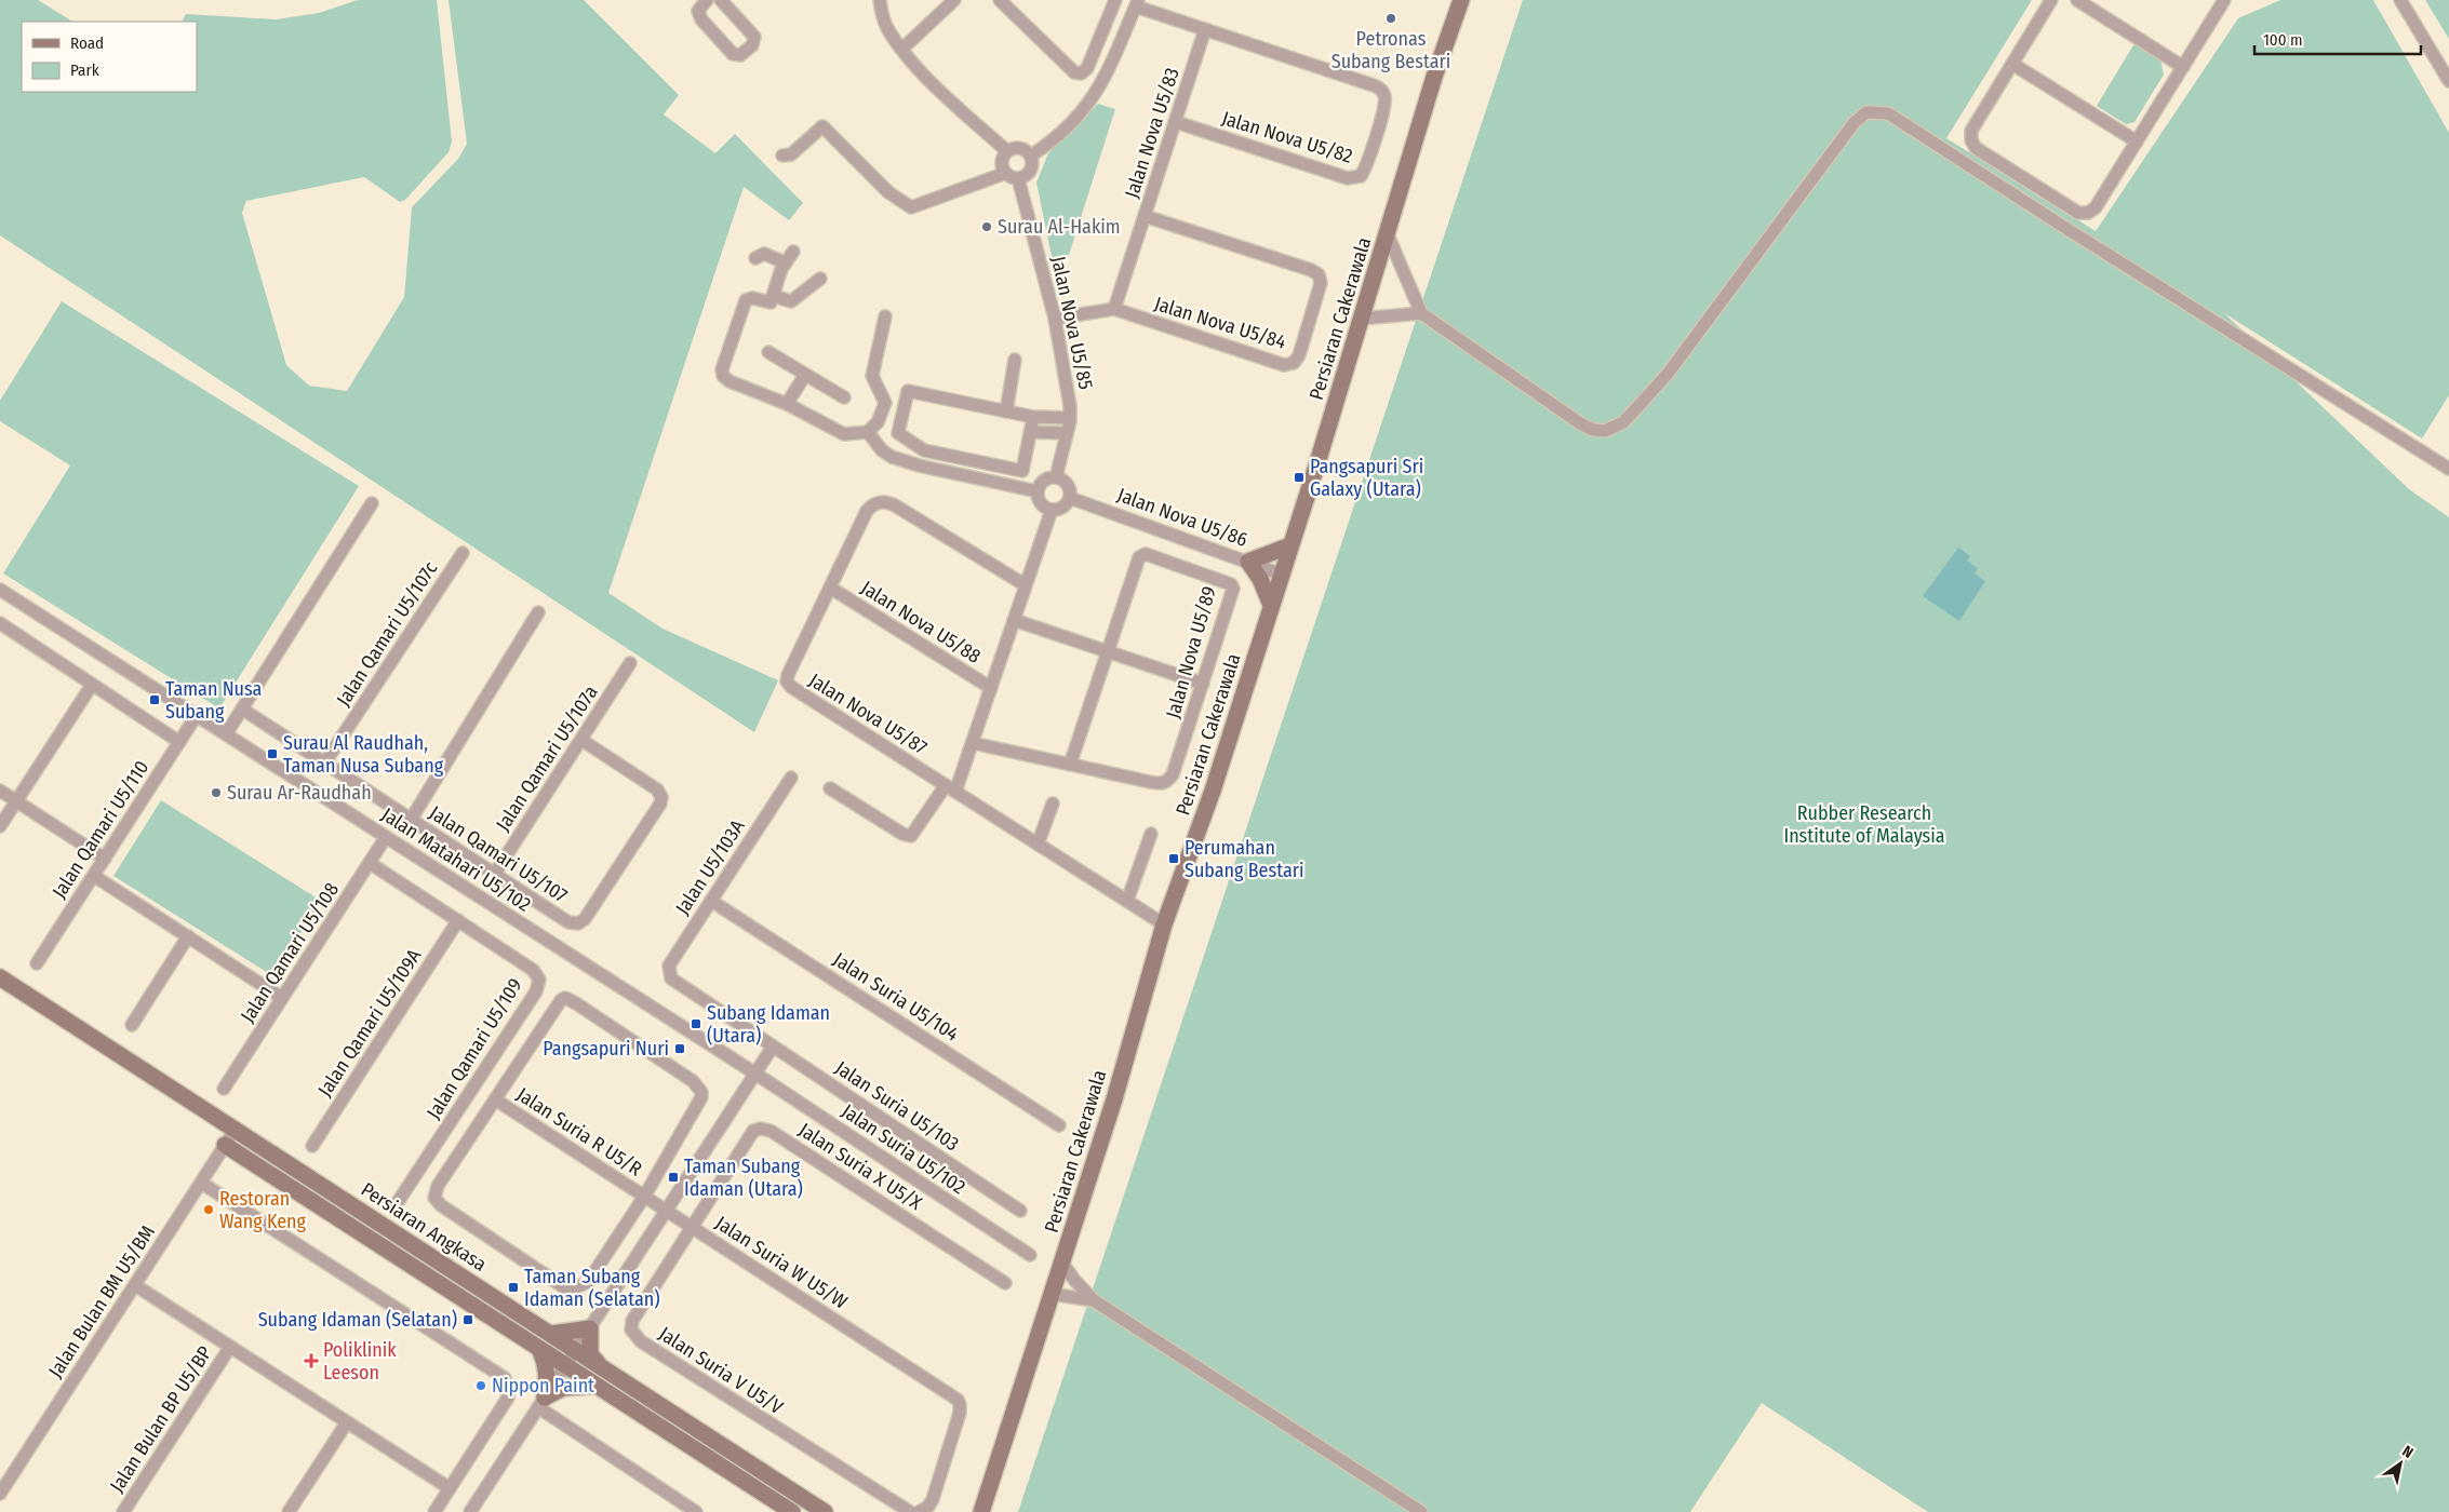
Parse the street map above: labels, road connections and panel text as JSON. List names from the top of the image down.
{
  "streets": {
    "street": [
      "Jalan Nova U5/83",
      "Jalan Nova U5/82",
      "Persiaran Cakerawala",
      "Jalan Nova U5/85",
      "Jalan Nova U5/84",
      "Jalan Nova U5/86",
      "Jalan Nova U5/88",
      "Jalan Qamari U5/107c",
      "Jalan Nova U5/89",
      "Jalan Nova U5/87",
      "Jalan Qamari U5/107a",
      "Jalan Qamari U5/110",
      "Jalan Qamari U5/107",
      "Jalan Matahari U5/102",
      "Jalan U5/103A",
      "Jalan Qamari U5/108",
      "Jalan Suria U5/104",
      "Jalan Qamari U5/109A",
      "Jalan Qamari U5/109",
      "Jalan Suria U5/103",
      "Jalan Suria R U5/R",
      "Jalan Suria U5/102",
      "Jalan Suria X U5/X",
      "Persiaran Angkasa",
      "Jalan Suria W U5/W",
      "Jalan Bulan BM U5/BM",
      "Jalan Suria V U5/V",
      "Jalan Bulan BP U5/BP"
    ]
  },
  "crossings": [
    ["Jalan Nova U5/83", "Jalan Nova U5/82"],
    ["Jalan Nova U5/83", "Jalan Nova U5/84"],
    ["Persiaran Cakerawala", "Jalan Nova U5/86"],
    ["Persiaran Cakerawala", "Jalan Nova U5/87"],
    ["Jalan Nova U5/85", "Jalan Nova U5/84"],
    ["Jalan Nova U5/85", "Jalan Nova U5/86"],
    ["Jalan Nova U5/88", "Jalan Nova U5/87"],
    ["Jalan Qamari U5/107c", "Jalan Qamari U5/107"],
    ["Jalan Qamari U5/107a", "Jalan Qamari U5/107"],
    ["Jalan Qamari U5/110", "Jalan Matahari U5/102"],
    ["Jalan Matahari U5/102", "Jalan Qamari U5/108"],
    ["Jalan Matahari U5/102", "Jalan Suria U5/102"],
    ["Jalan U5/103A", "Jalan Suria U5/104"],
    ["Jalan U5/103A", "Jalan Suria U5/103"],
    ["Jalan Qamari U5/108", "Jalan Qamari U5/109"],
    ["Jalan Qamari U5/109A", "Jalan Qamari U5/109"],
    ["Jalan Suria R U5/R", "Jalan Suria W U5/W"],
    ["Jalan Suria X U5/X", "Jalan Suria V U5/V"],
    ["Persiaran Angkasa", "Jalan Bulan BM U5/BM"],
    ["Jalan Suria W U5/W", "Jalan Suria V U5/V"]
  ],
  "parks": ["Rubber Research Institute of Malaysia"],
  "places": {
    "other": [
      "Petronas Subang Bestari",
      "Surau Al-Hakim",
      "Surau Ar-Raudhah",
      "Restoran Wang Keng",
      "Nippon Paint"
    ],
    "transit": [
      "Pangsapuri Sri Galaxy (Utara)",
      "Taman Nusa Subang",
      "Surau Al Raudhah, Taman Nusa Subang",
      "Perumahan Subang Bestari",
      "Subang Idaman (Utara)",
      "Pangsapuri Nuri",
      "Taman Subang Idaman (Utara)",
      "Taman Subang Idaman (Selatan)",
      "Subang Idaman (Selatan)"
    ],
    "health": ["Poliklinik Leeson"]
  },
  "legend": ["Road", "Park"],
  "scale_bar": "100 m",
  "north": "top right"
}
